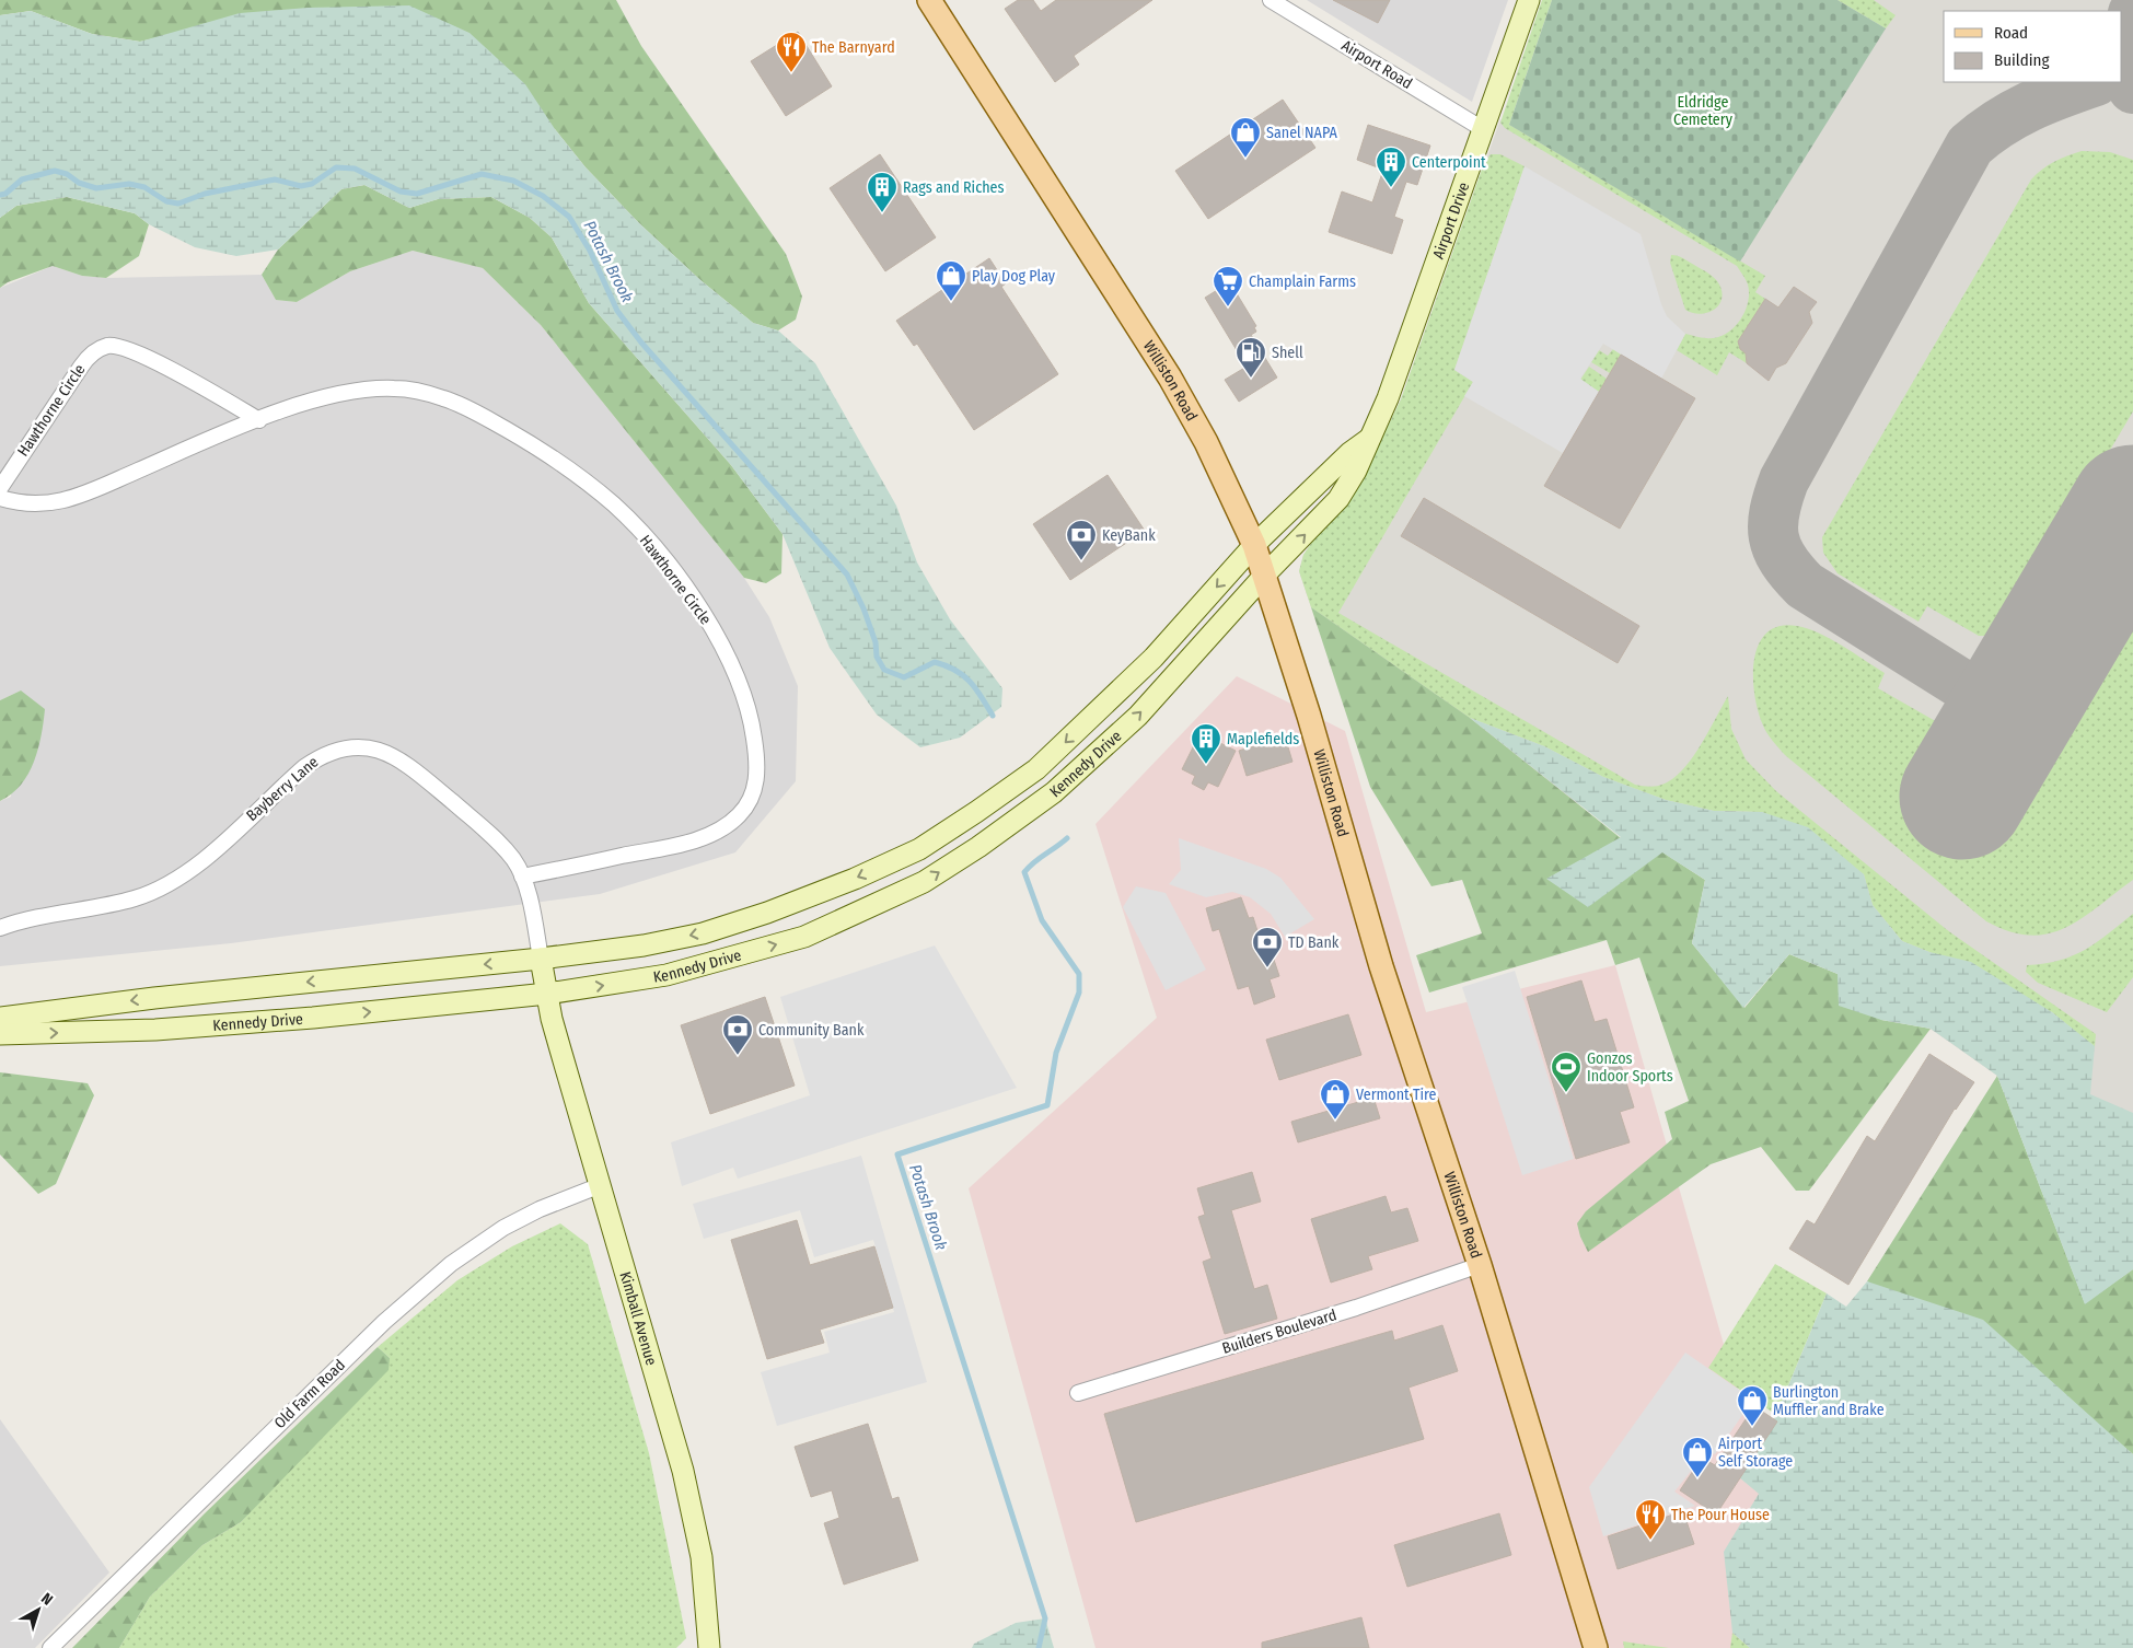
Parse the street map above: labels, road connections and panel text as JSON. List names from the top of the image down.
{
  "streets": {
    "main road": [
      "Airport Drive",
      "Williston Road",
      "Kennedy Drive",
      "Kimball Avenue"
    ],
    "street": [
      "Airport Road",
      "Hawthorne Circle",
      "Bayberry Lane",
      "Builders Boulevard",
      "Old Farm Road"
    ]
  },
  "crossings": [
    ["Airport Road", "Airport Drive"],
    ["Airport Drive", "Williston Road"],
    ["Airport Drive", "Kennedy Drive"],
    ["Williston Road", "Kennedy Drive"],
    ["Williston Road", "Builders Boulevard"],
    ["Hawthorne Circle", "Bayberry Lane"],
    ["Kennedy Drive", "Bayberry Lane"],
    ["Kennedy Drive", "Kimball Avenue"],
    ["Bayberry Lane", "Kimball Avenue"],
    ["Kimball Avenue", "Old Farm Road"]
  ],
  "water": ["Potash Brook"],
  "parks": ["Eldridge Cemetery"],
  "places": {
    "restaurant": ["The Barnyard", "The Pour House"],
    "shop": [
      "Sanel NAPA",
      "Play Dog Play",
      "Vermont Tire",
      "Burlington Muffler and Brake",
      "Airport Self Storage"
    ],
    "building": ["Centerpoint", "Rags and Riches", "Maplefields"],
    "supermarket": ["Champlain Farms"],
    "fuel station": ["Shell"],
    "bank": ["KeyBank", "TD Bank", "Community Bank"],
    "sports": ["Gonzos Indoor Sports"]
  },
  "legend": ["Road", "Building"],
  "north": "top right"
}
